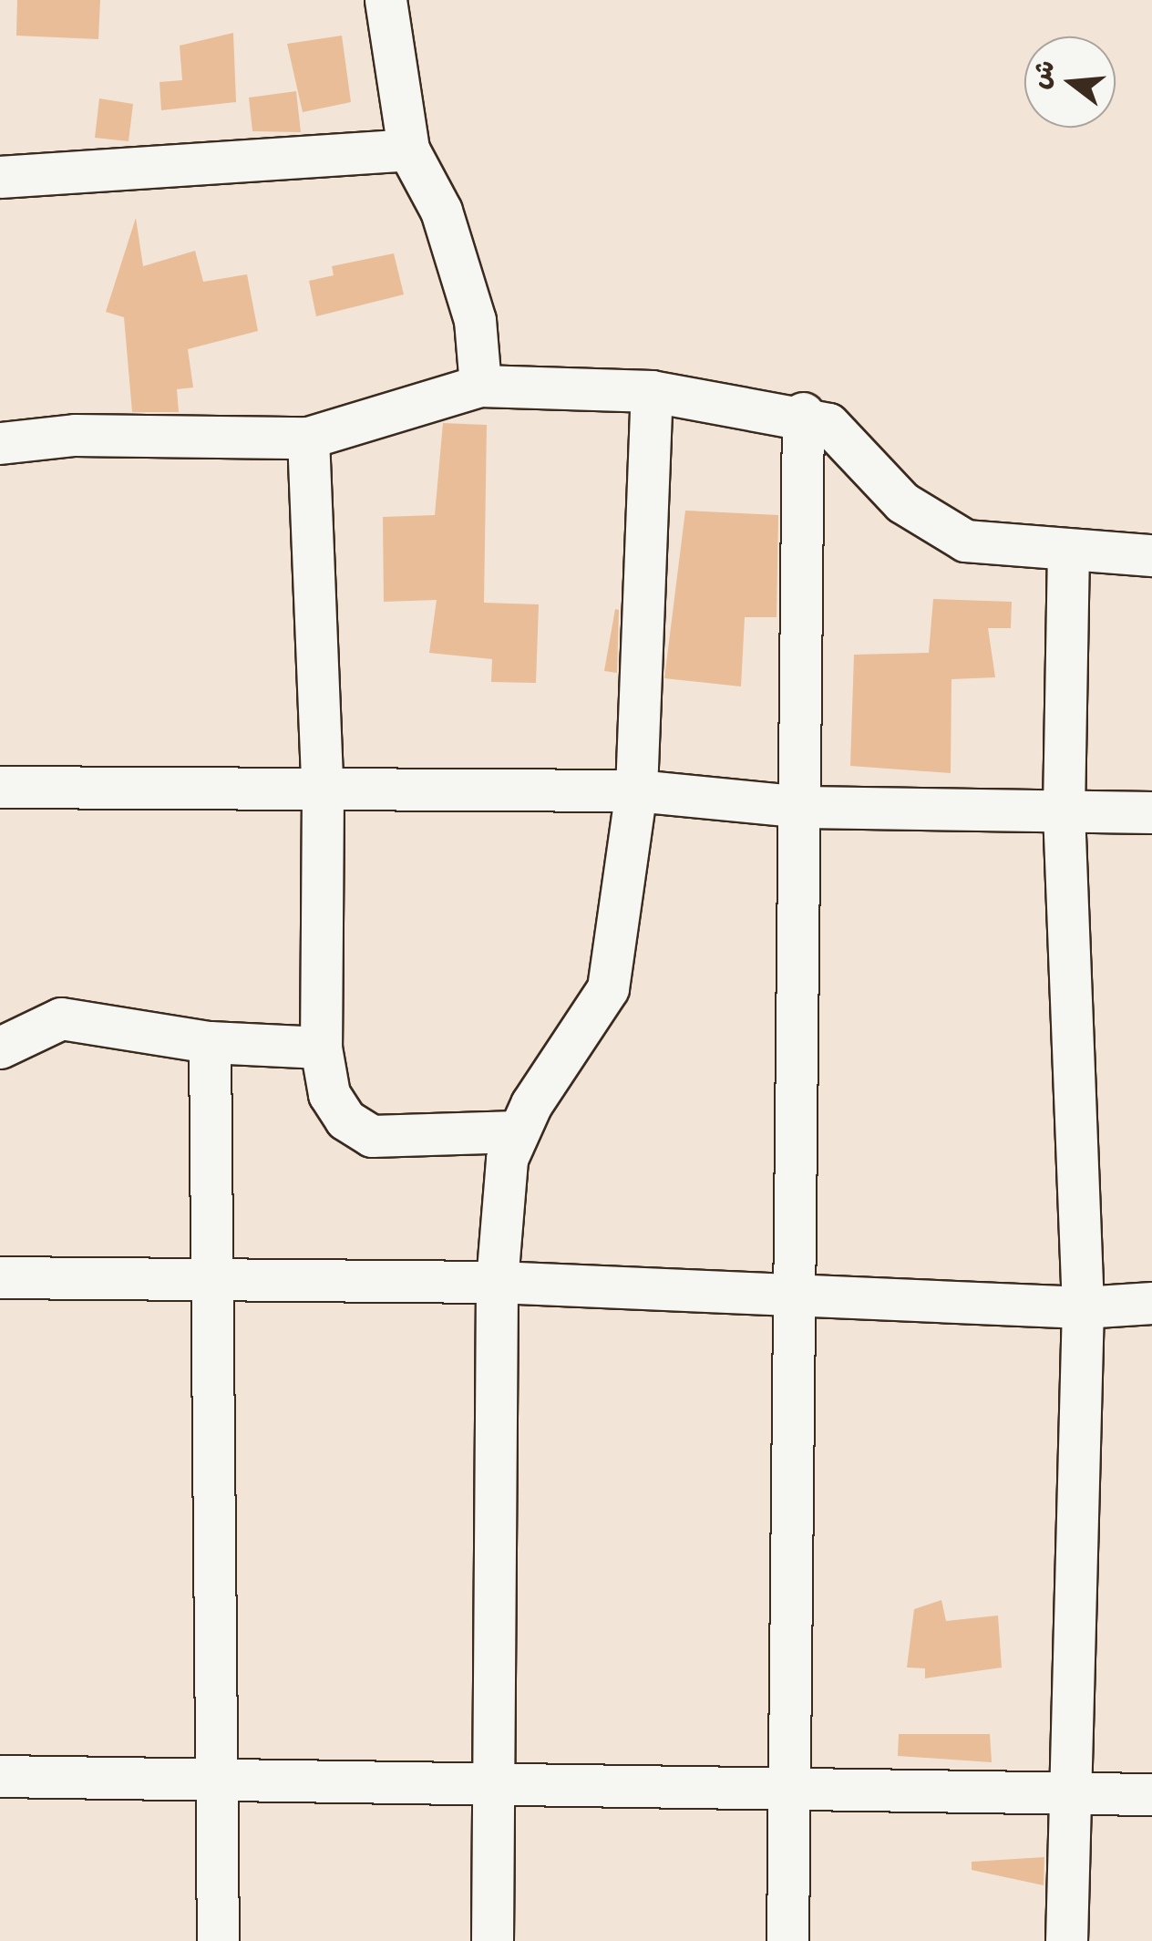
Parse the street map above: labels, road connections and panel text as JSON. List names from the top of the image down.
{
  "north": "left"
}
